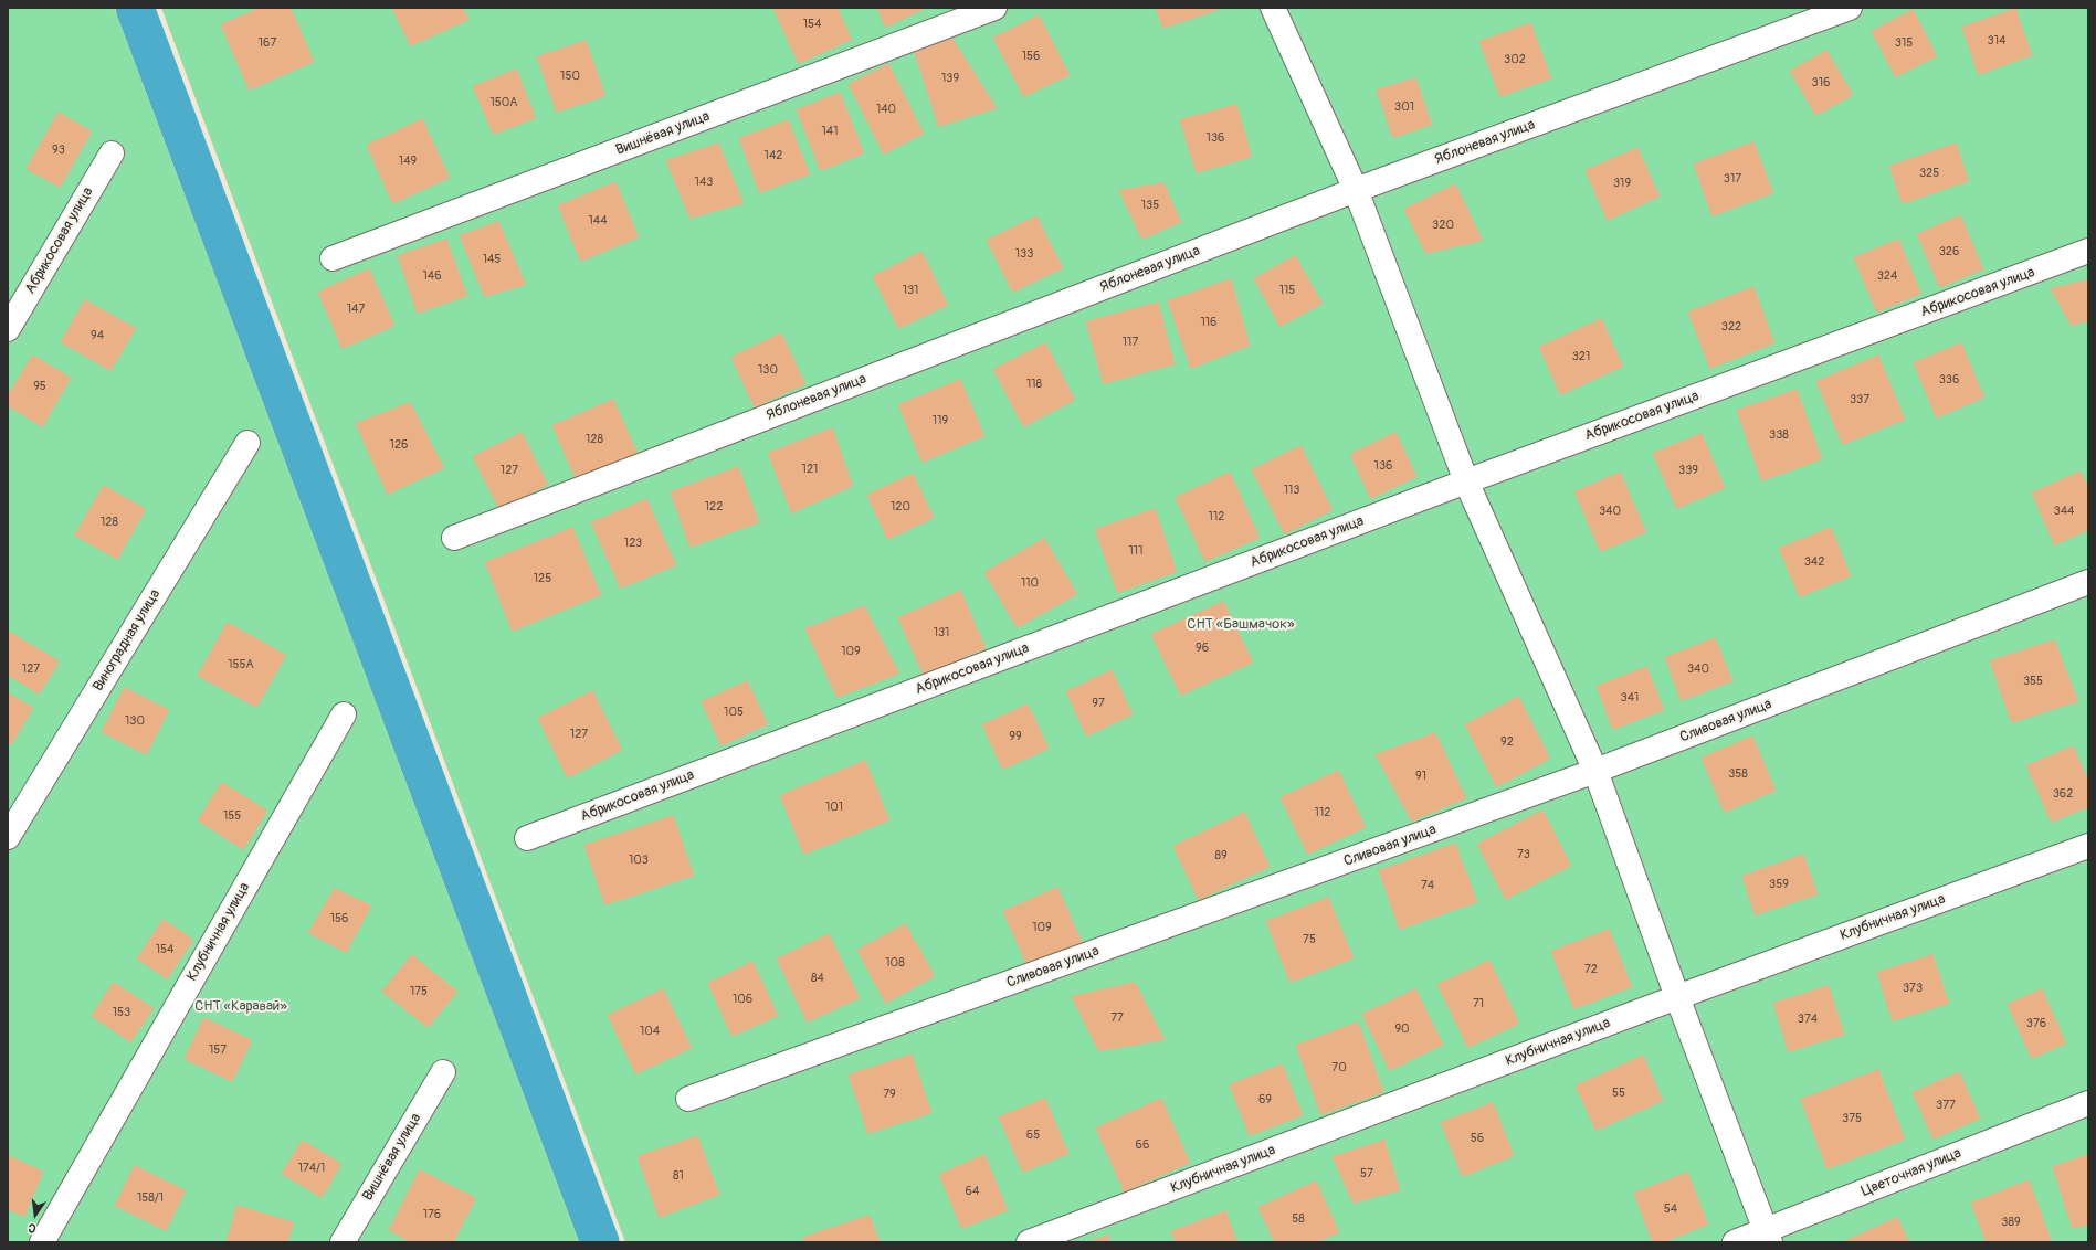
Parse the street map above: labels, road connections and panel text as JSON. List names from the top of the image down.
{
  "streets": {
    "street": [
      "Вишнёвая улица",
      "Яблоневая улица",
      "Абрикосовая улица",
      "Виноградная улица",
      "Сливовая улица",
      "Клубничная улица",
      "Цветочная улица"
    ]
  },
  "parks": ["СНТ «Башмачок»", "СНТ «Каравай»"],
  "house_numbers": [
    "154",
    "314",
    "167",
    "315",
    "156",
    "302",
    "150",
    "139",
    "316",
    "150А",
    "301",
    "140",
    "141",
    "136",
    "93",
    "142",
    "149",
    "325",
    "317",
    "143",
    "319",
    "135",
    "144",
    "320",
    "326",
    "133",
    "145",
    "146",
    "324",
    "131",
    "115",
    "147",
    "116",
    "322",
    "94",
    "117",
    "321",
    "130",
    "336",
    "118",
    "95",
    "337",
    "119",
    "338",
    "128",
    "126",
    "136",
    "121",
    "127",
    "339",
    "113",
    "122",
    "120",
    "340",
    "344",
    "112",
    "128",
    "123",
    "111",
    "342",
    "125",
    "110",
    "131",
    "96",
    "109",
    "155А",
    "127",
    "340",
    "355",
    "341",
    "97",
    "105",
    "130",
    "127",
    "99",
    "92",
    "358",
    "91",
    "362",
    "101",
    "112",
    "155",
    "73",
    "89",
    "103",
    "359",
    "74",
    "156",
    "109",
    "75",
    "154",
    "108",
    "72",
    "84",
    "373",
    "175",
    "106",
    "71",
    "153",
    "77",
    "374",
    "376",
    "90",
    "104",
    "157",
    "70",
    "55",
    "79",
    "69",
    "377",
    "375",
    "65",
    "56",
    "66",
    "174/1",
    "57",
    "81",
    "64",
    "158/1",
    "54",
    "176",
    "58",
    "389"
  ],
  "north": "bottom"
}
